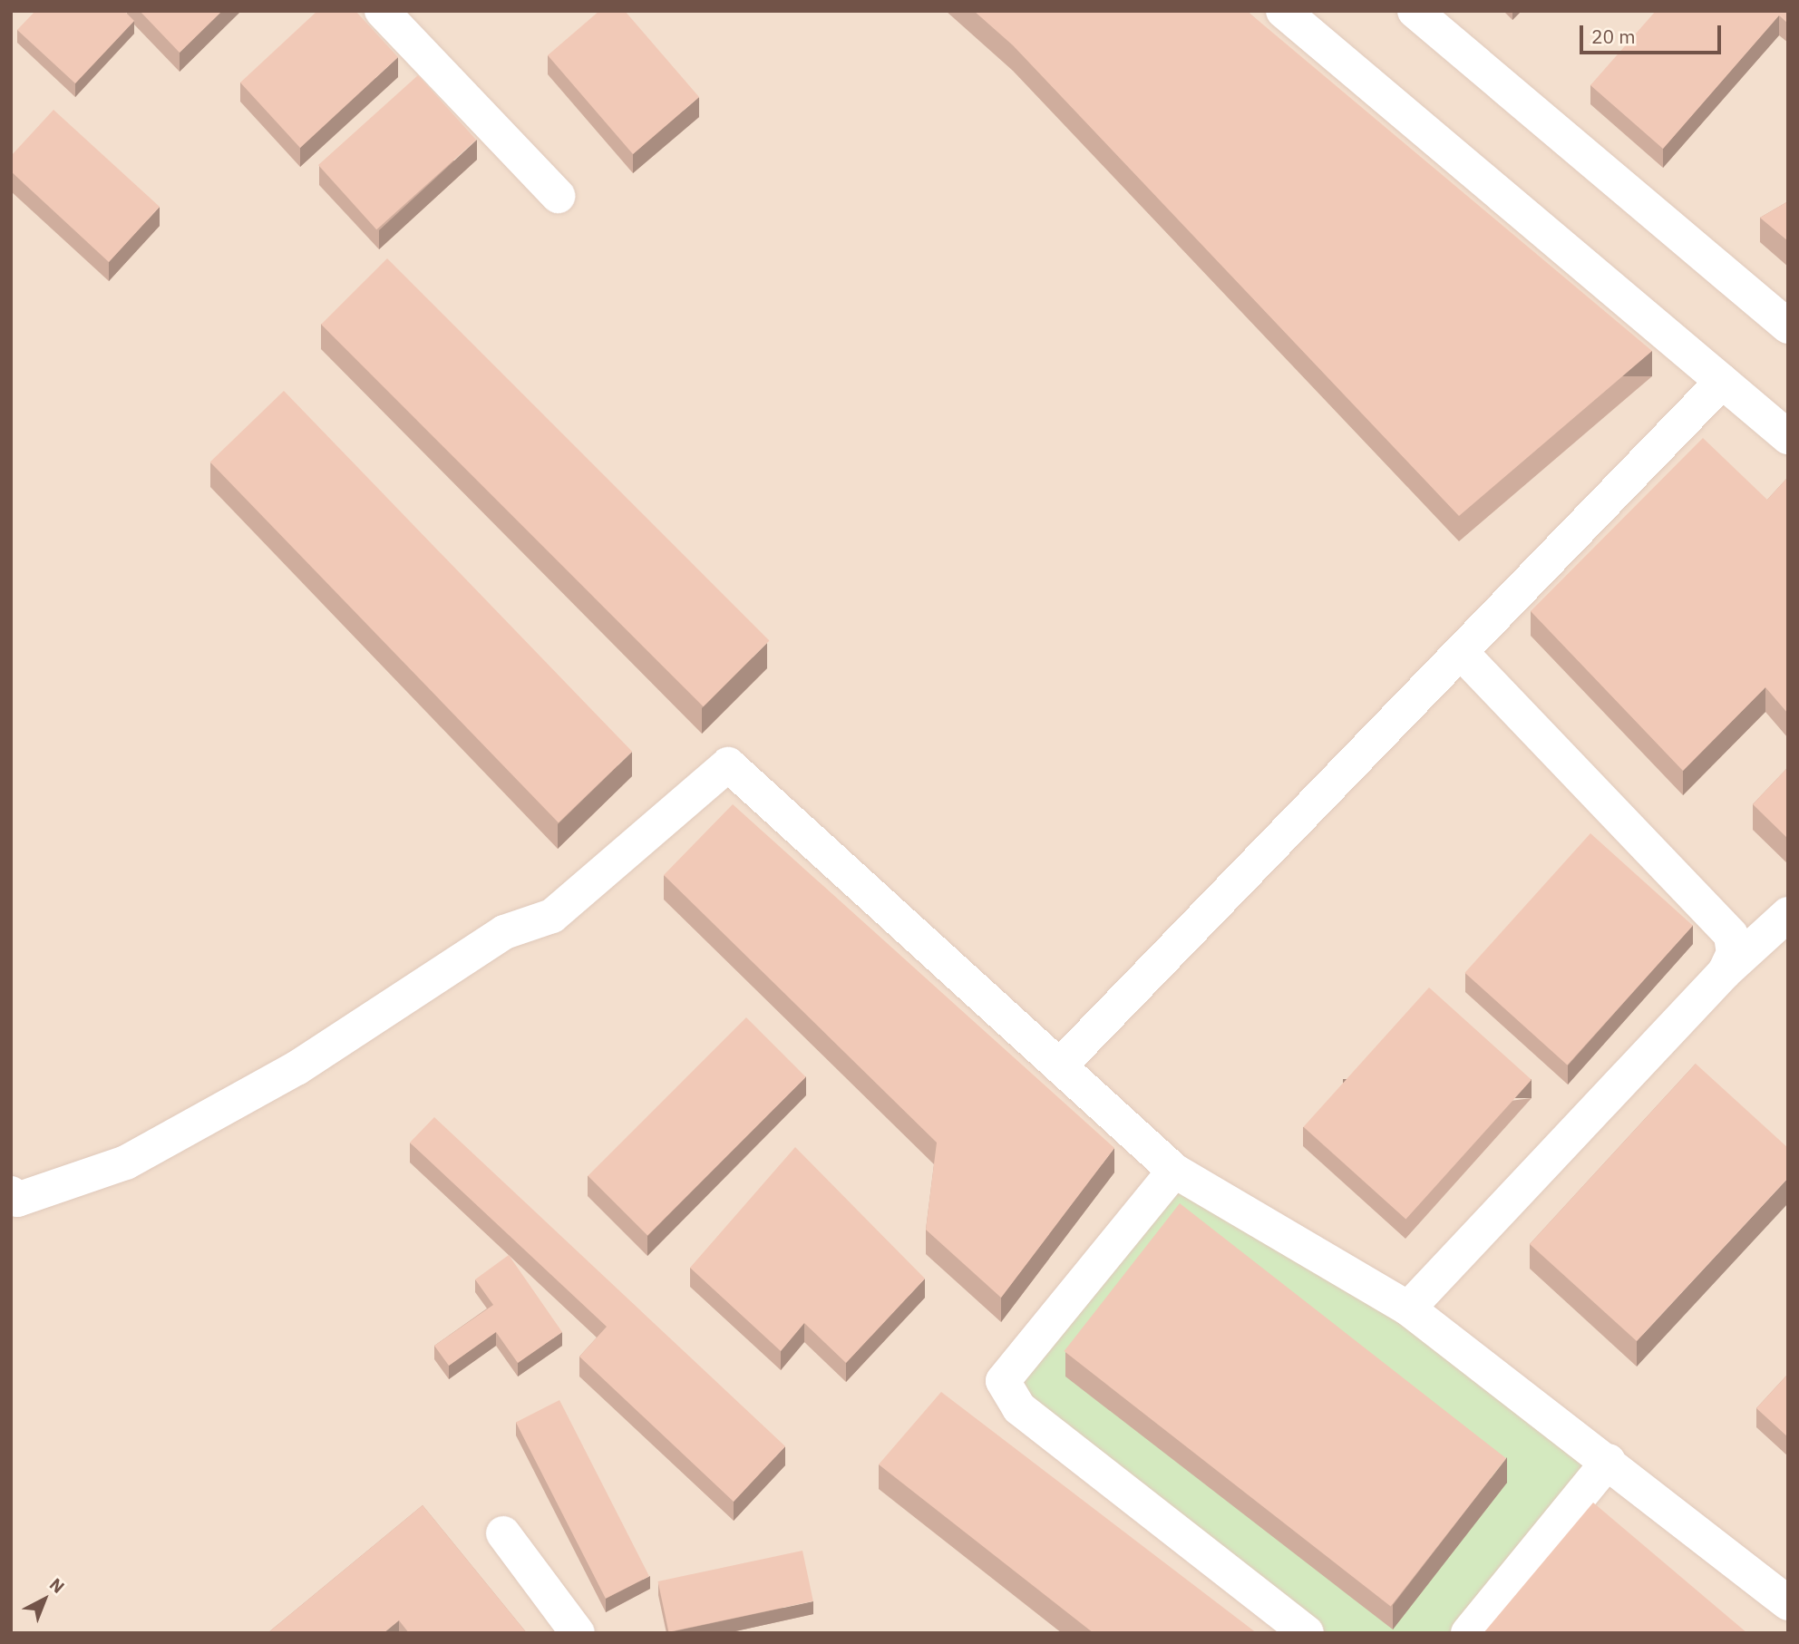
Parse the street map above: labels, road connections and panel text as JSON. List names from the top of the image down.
{
  "scale_bar": "20 m",
  "north": "top right"
}
